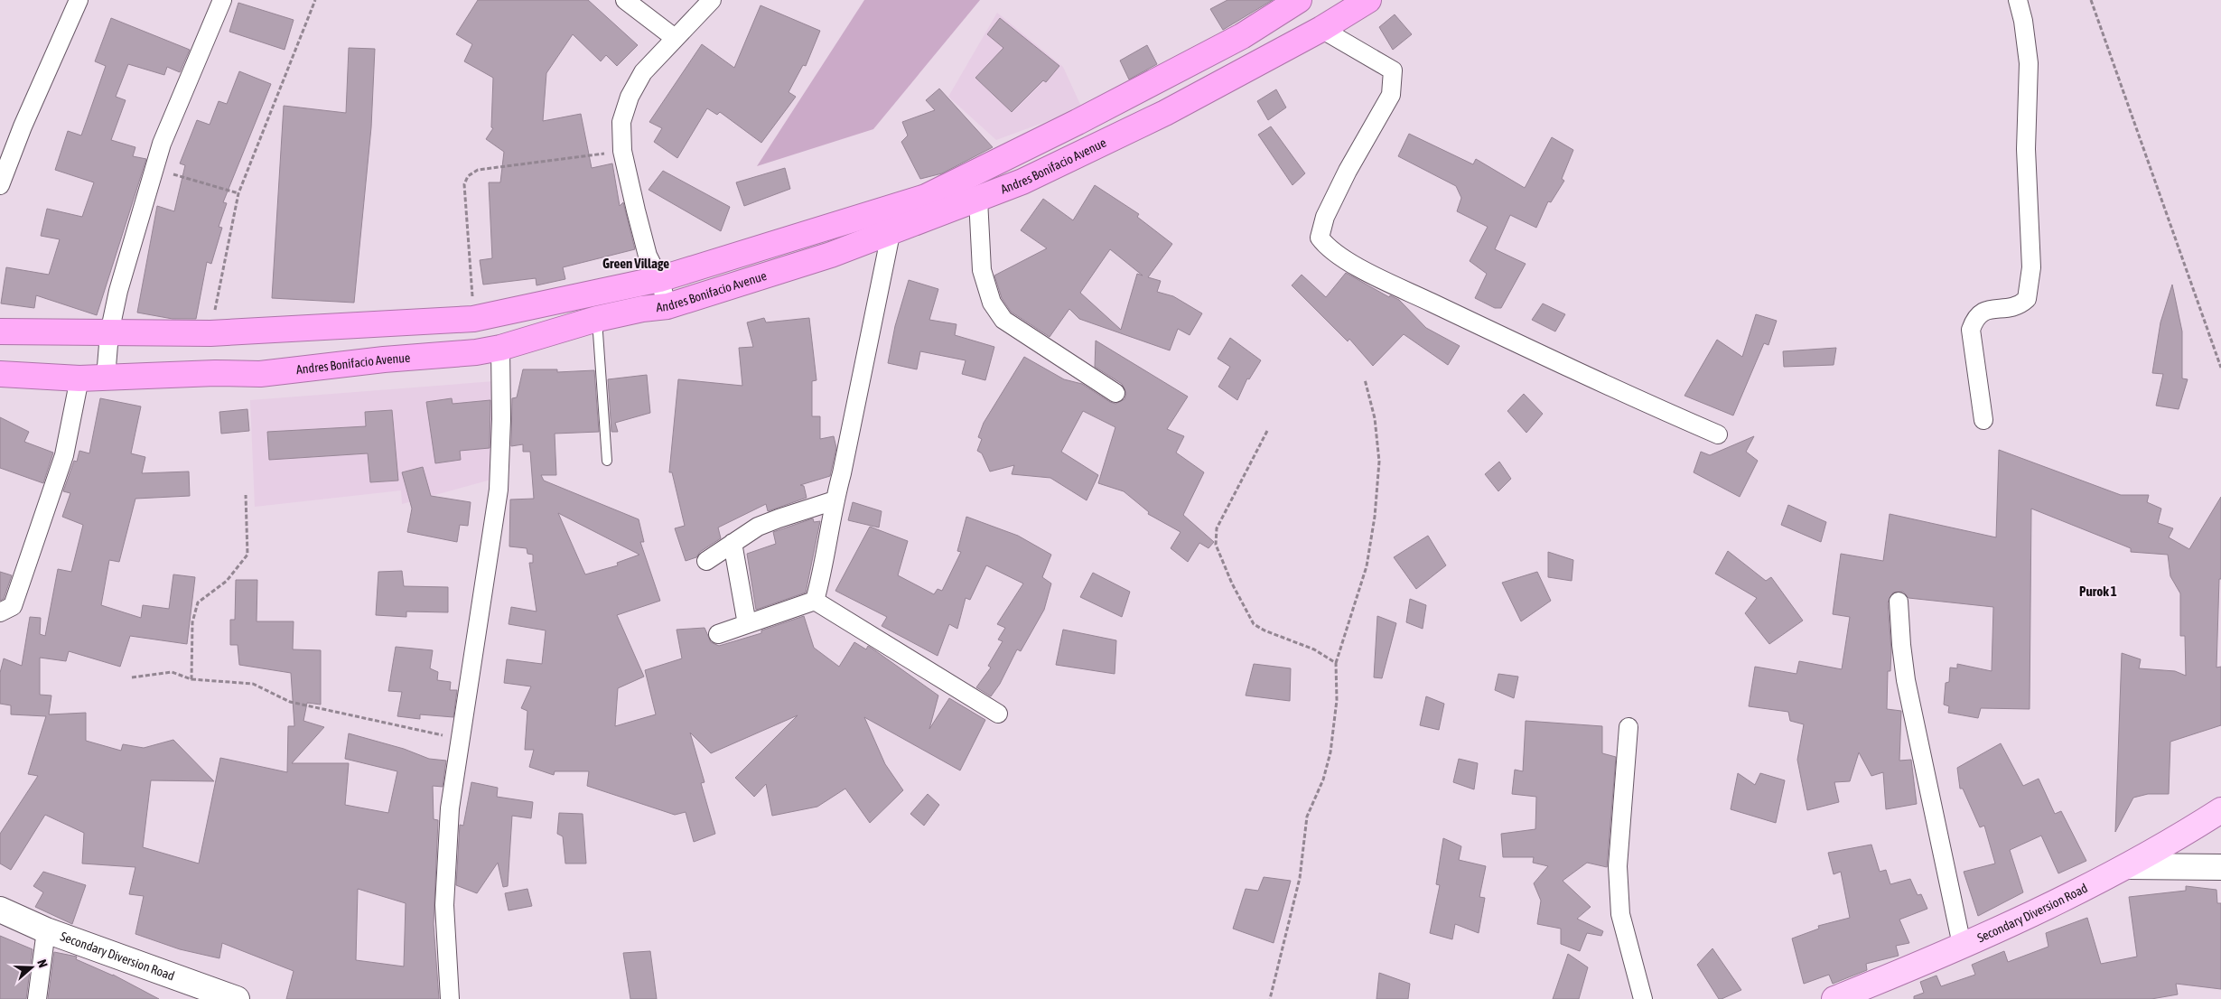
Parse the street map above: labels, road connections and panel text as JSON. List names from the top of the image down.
{
  "streets": {
    "highway": ["Andres Bonifacio Avenue"],
    "main road": ["Secondary Diversion Road"]
  },
  "districts": ["Green Village", "Purok 1"],
  "north": "right"
}
